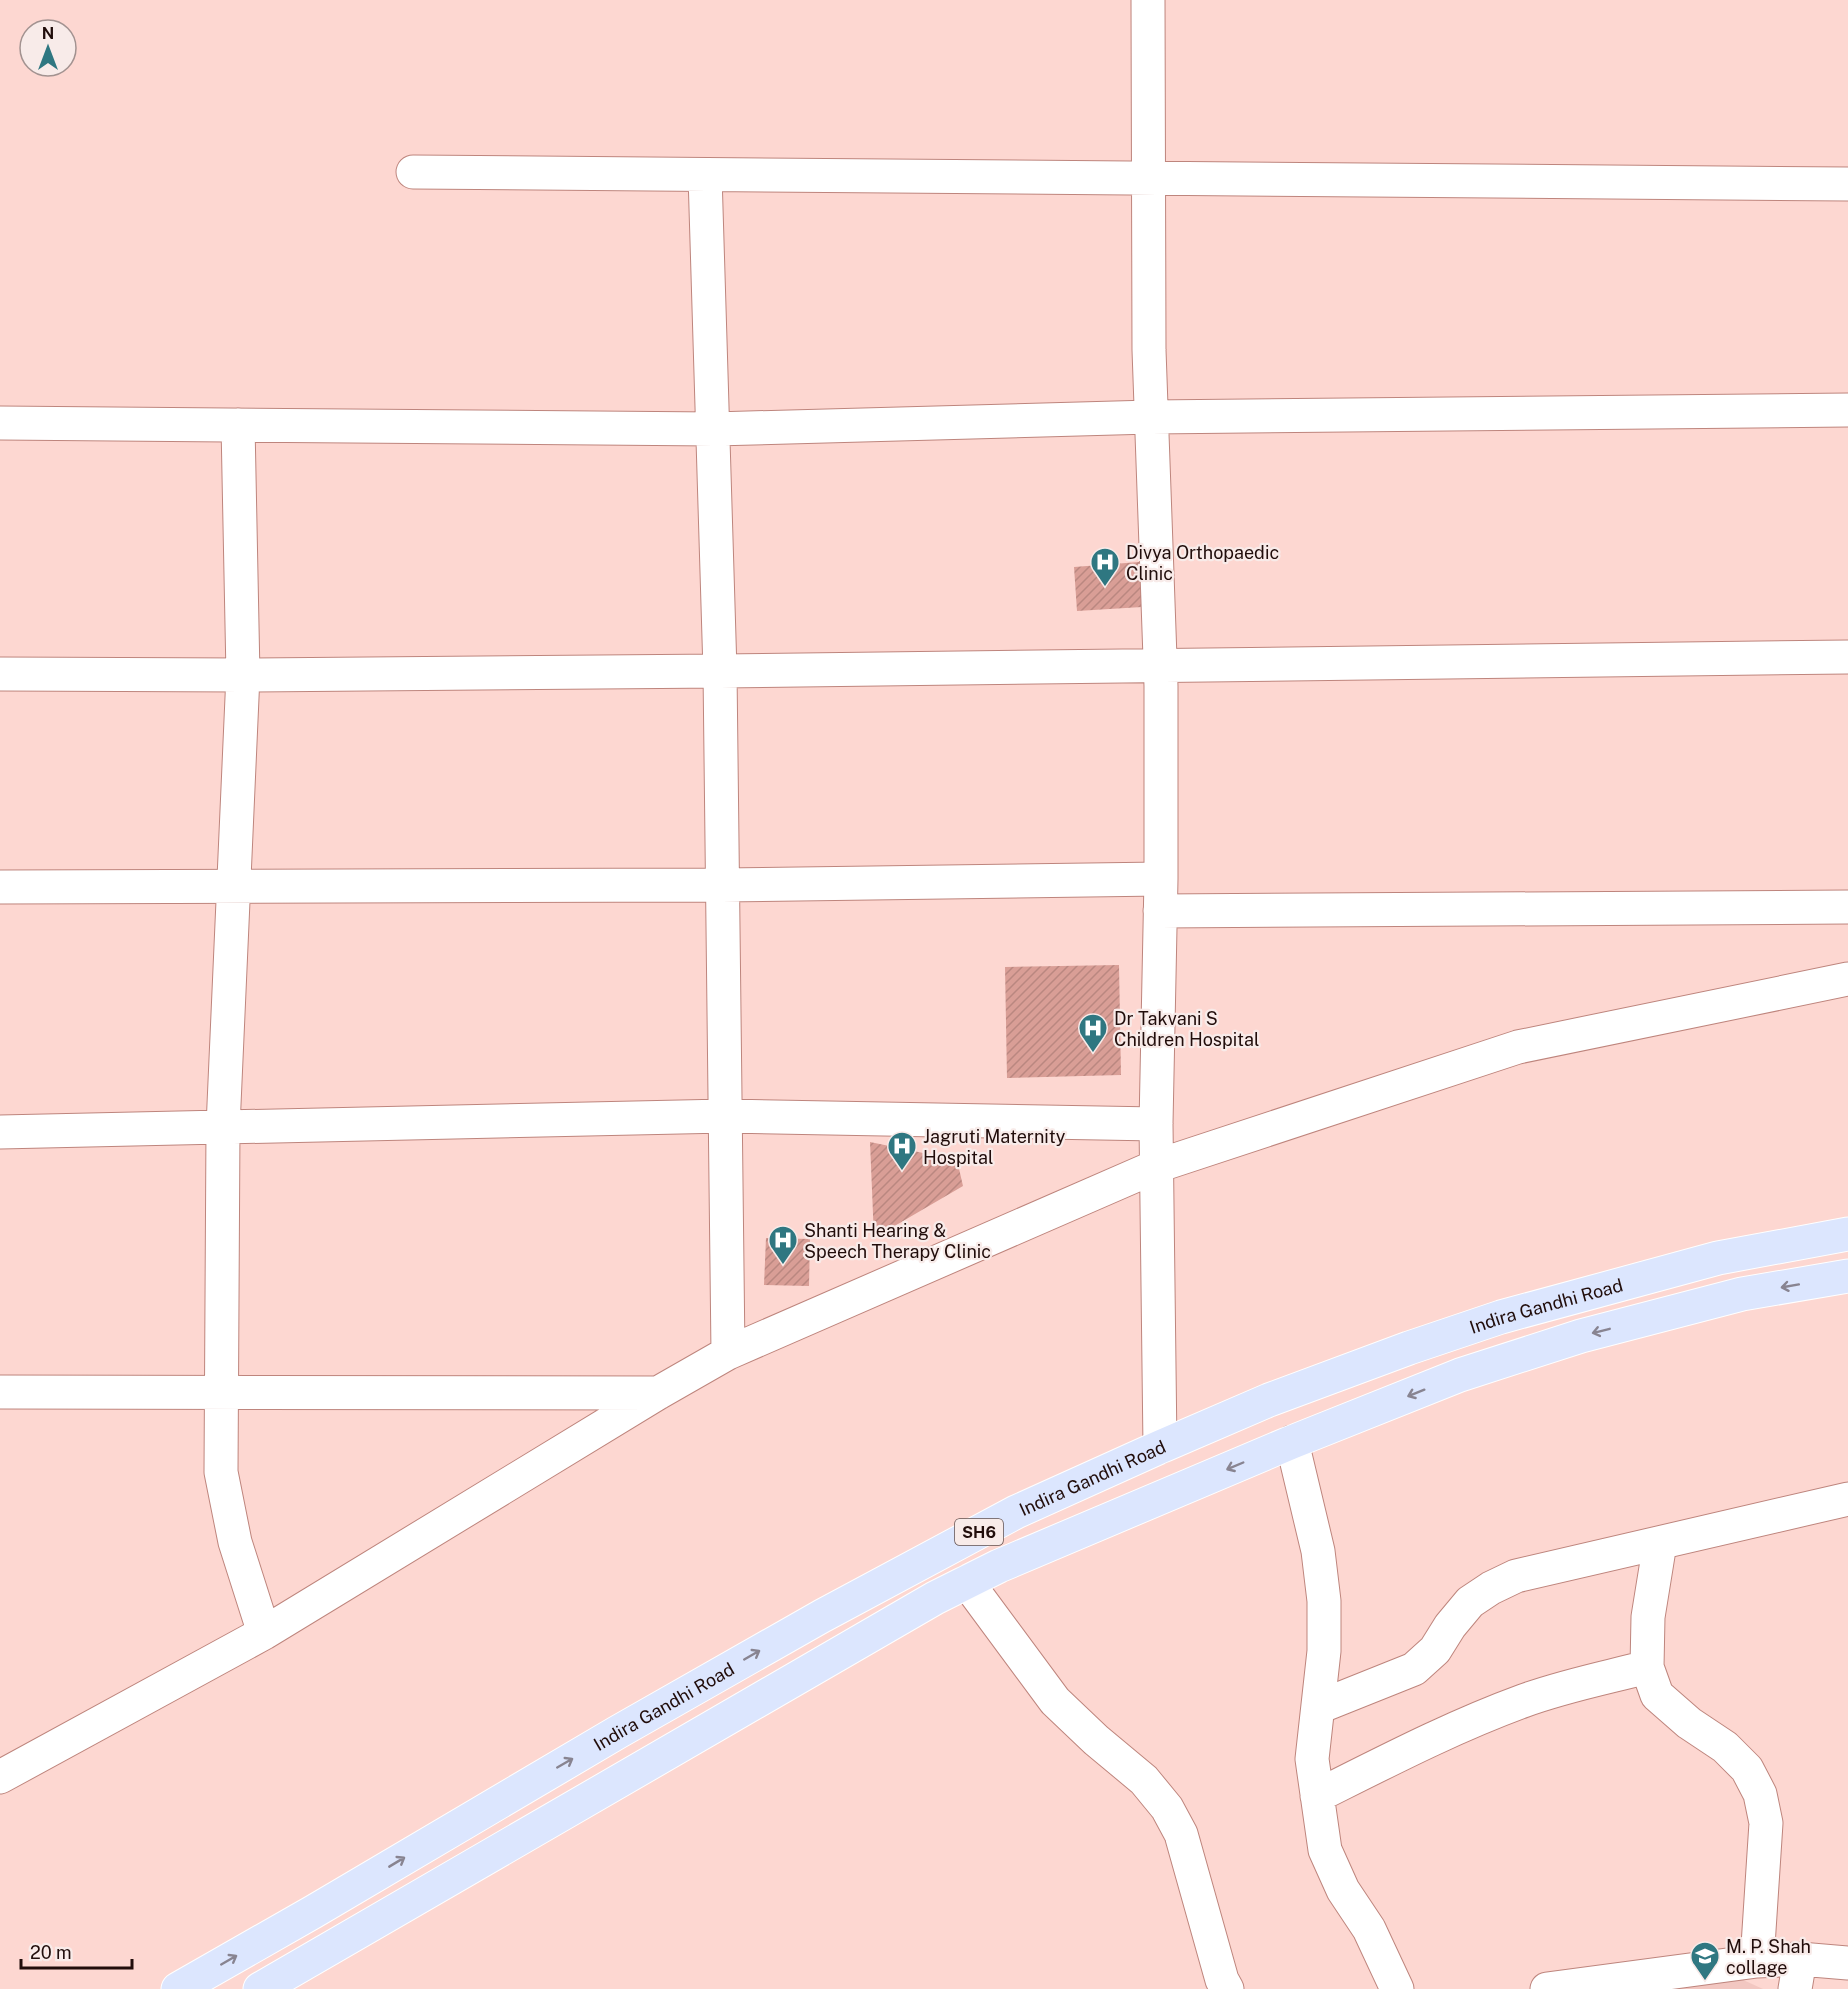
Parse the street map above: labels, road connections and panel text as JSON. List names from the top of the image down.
{
  "streets": {
    "main road": ["Indira Gandhi Road", "SH6"]
  },
  "places": {
    "hospital": [
      "Divya Orthopaedic Clinic",
      "Dr Takvani S Children Hospital",
      "Jagruti Maternity Hospital",
      "Shanti Hearing & Speech Therapy Clinic"
    ],
    "school or university": ["M. P. Shah collage"]
  },
  "scale_bar": "20 m",
  "north": "top"
}
